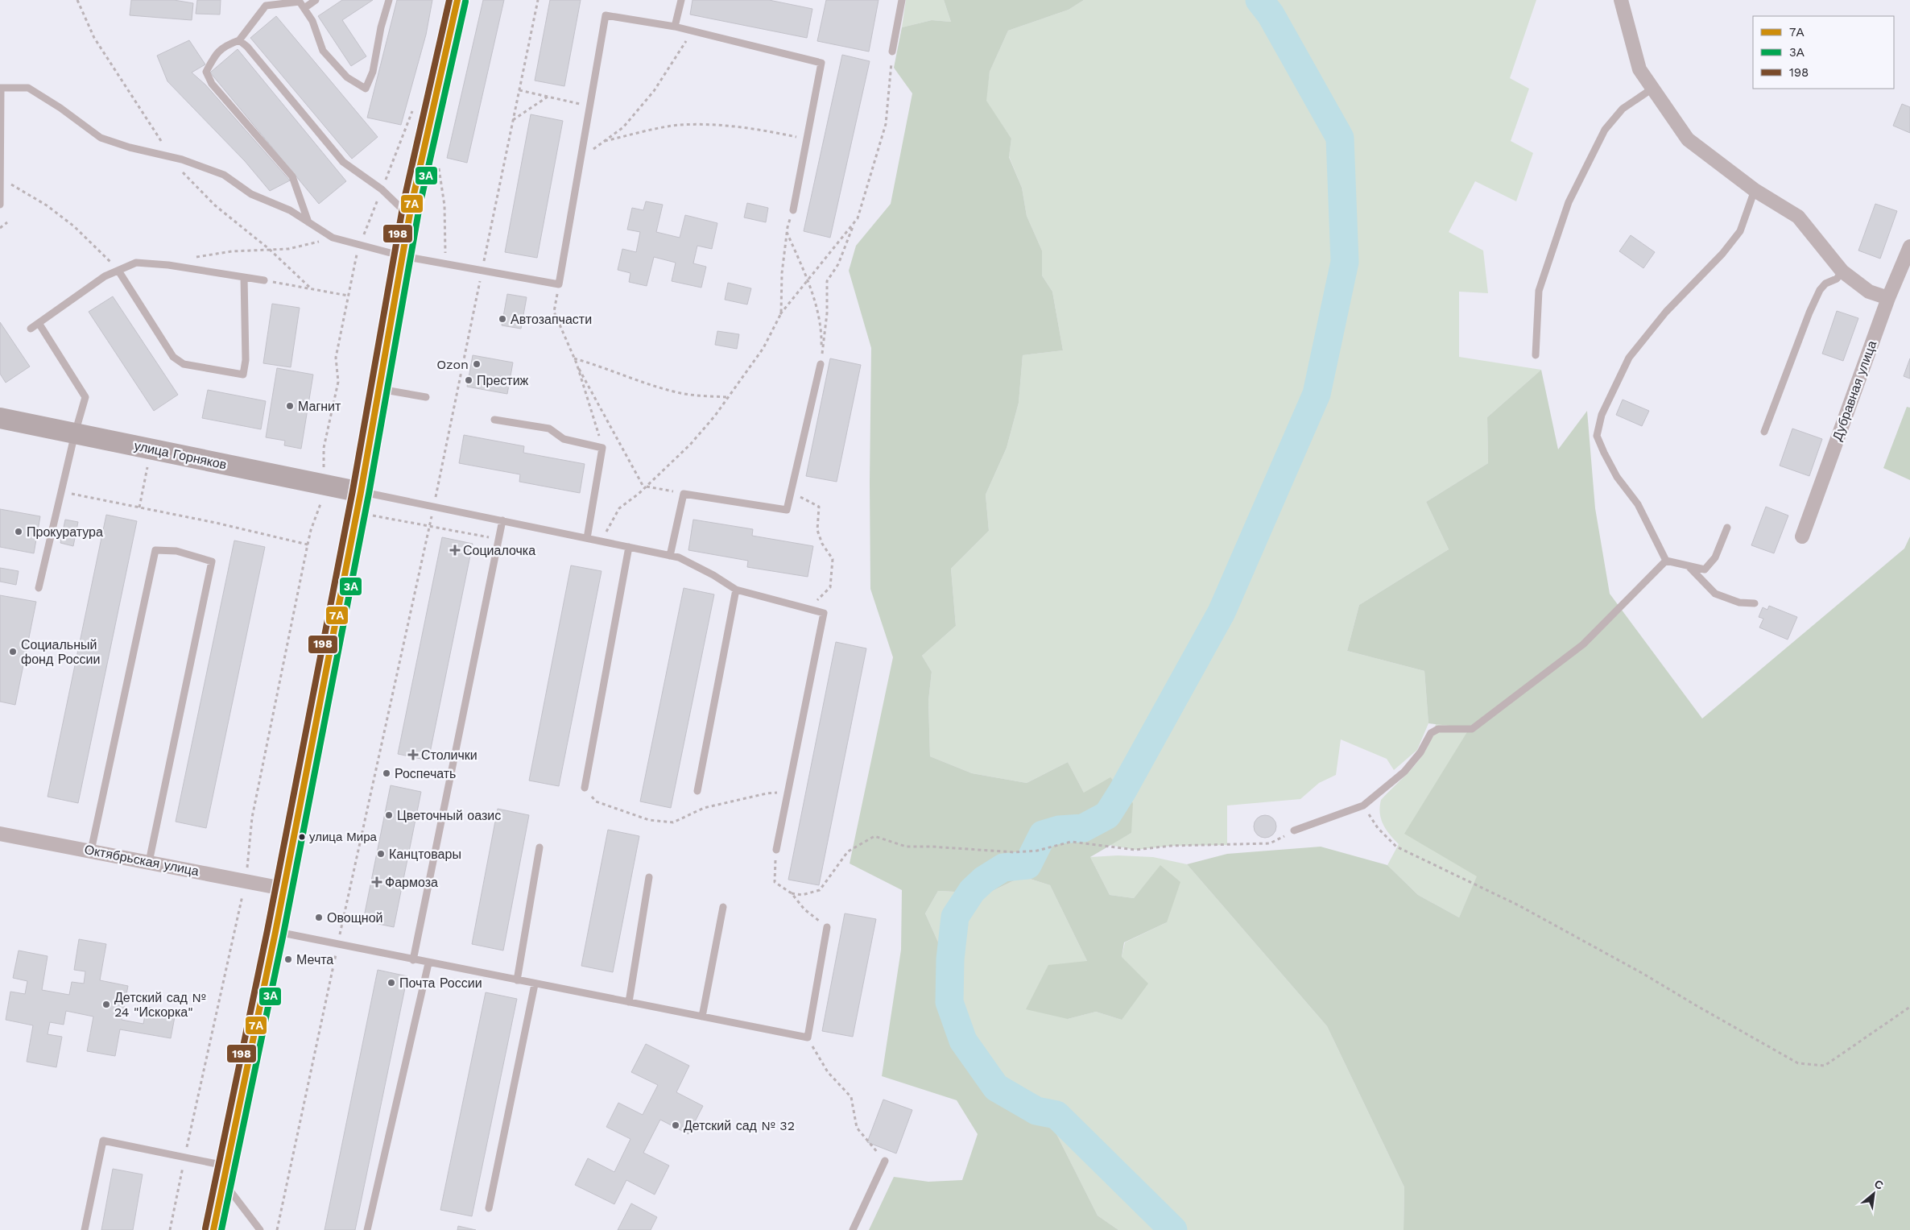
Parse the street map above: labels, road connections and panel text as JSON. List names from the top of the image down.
{
  "streets": {
    "main road": ["улица Горняков"],
    "street": ["Дубравная улица", "Октябрьская улица"]
  },
  "places": {
    "other": [
      "Автозапчасти",
      "Ozon",
      "Престиж",
      "Магнит",
      "Прокуратура",
      "Социальный фонд России",
      "Роспечать",
      "Цветочный оазис",
      "улица Мира",
      "Канцтовары",
      "Овощной",
      "Мечта",
      "Почта России",
      "Детский сад № 24 \"Искорка\"",
      "Детский сад № 32"
    ],
    "health": ["Социалочка", "Столички", "Фармоза"]
  },
  "lines": ["transit line 7А", "transit line 198", "transit line 3А"],
  "legend": ["7А", "3А", "198"],
  "north": "top right"
}
